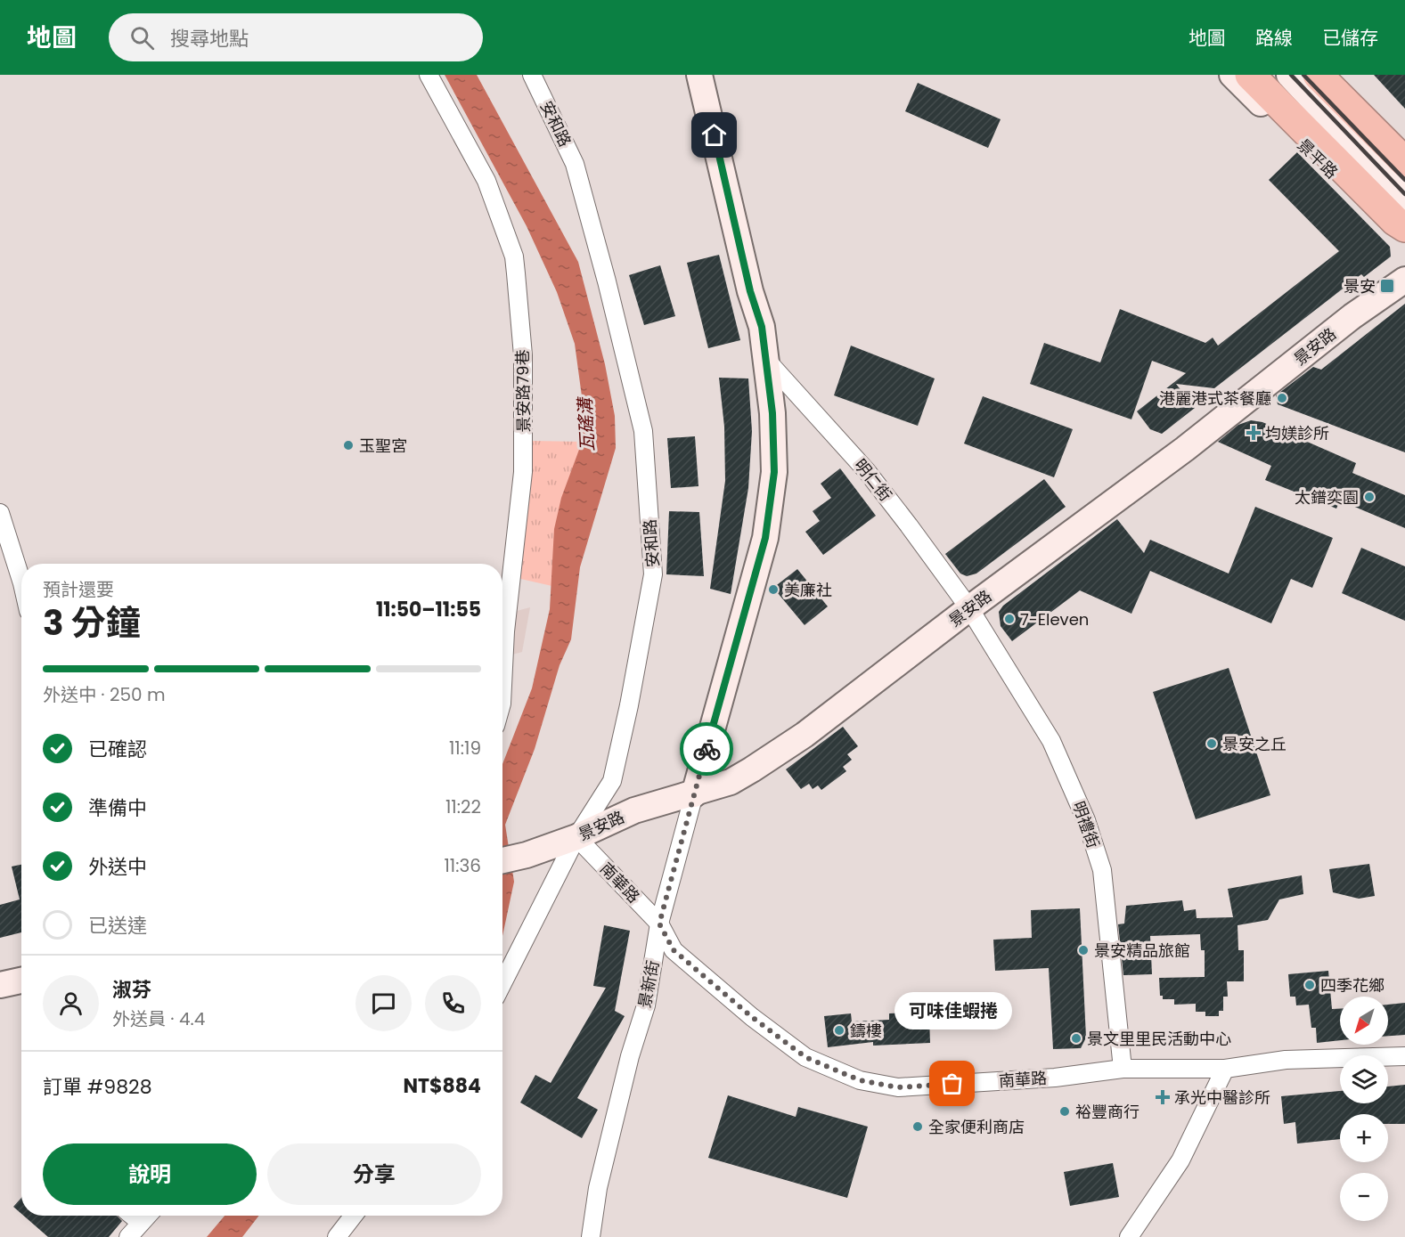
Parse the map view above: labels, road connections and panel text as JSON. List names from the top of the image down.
{
  "streets": {
    "main road": ["景平路", "景安路", "景新街"],
    "street": [
      "安和路",
      "景安路79巷",
      "明仁街",
      "明禮街",
      "南華路"
    ]
  },
  "crossings": [
    ["安和路", "景安路"],
    ["安和路", "南華路"],
    ["景安路", "明仁街"],
    ["景安路", "明禮街"],
    ["景安路", "南華路"],
    ["景安路", "景新街"],
    ["明仁街", "明禮街"],
    ["明仁街", "景新街"],
    ["明禮街", "南華路"],
    ["南華路", "景新街"]
  ],
  "water": ["瓦磘溝"],
  "places": {
    "transit": ["景安"],
    "other": [
      "港麗港式茶餐廳",
      "玉聖宮",
      "太鐠奕園",
      "美廉社",
      "7-Eleven",
      "景安之丘",
      "景安精品旅館",
      "四季花鄉",
      "鑄樓",
      "景文里里民活動中心",
      "可味佳蝦捲",
      "裕豐商行",
      "全家便利商店"
    ],
    "health": ["均媄診所", "承光中醫診所"]
  },
  "north": "bottom left",
  "page": {
    "header": "地圖",
    "search": "搜尋地點",
    "nav": ["地圖", "路線", "已儲存"],
    "heading": ["3 分鐘", "預計還要", "11:50–11:55"],
    "panel": [
      "淑芬",
      "外送員 · 4.4",
      "訂單 #9828",
      "NT$884"
    ],
    "bar": "外送中 · 250 m",
    "list": [
      ["已確認", "11:19"],
      ["準備中", "11:22"],
      ["外送中", "11:36"],
      "已送達"
    ],
    "bubble": "可味佳蝦捲",
    "map_buttons": ["+", "−"],
    "buttons": ["說明", "分享"]
  }
}
